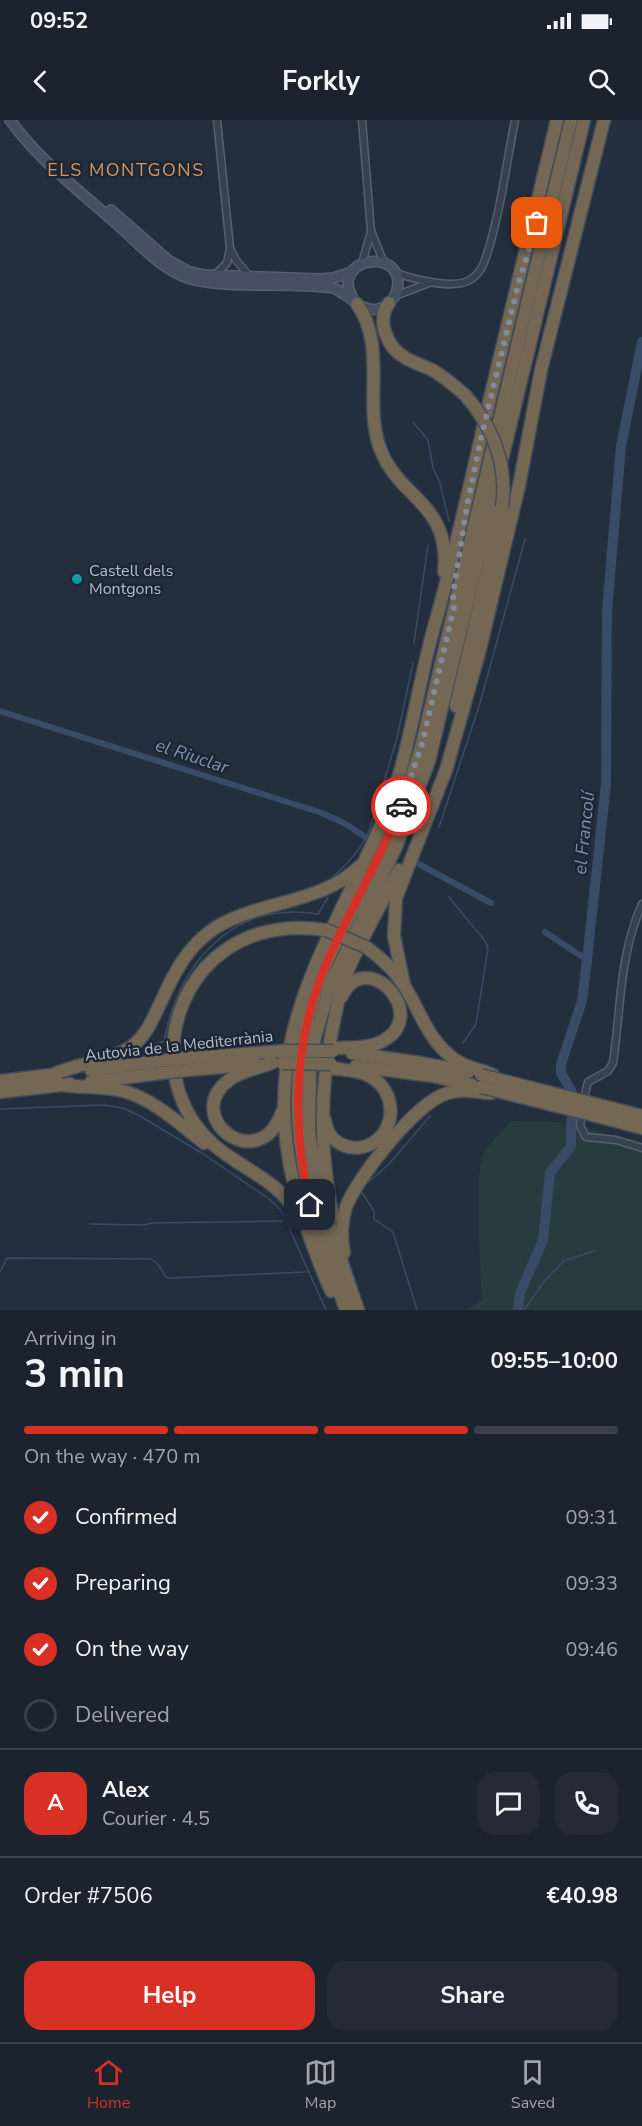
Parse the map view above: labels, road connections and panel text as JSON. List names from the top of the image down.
{
  "streets": {
    "highway": ["Autovia de la Mediterrània"]
  },
  "districts": ["ELS MONTGONS"],
  "water": ["el Riuclar", "el Francolí"],
  "places": ["Castell dels Montgons"],
  "page": {
    "status": "09:52",
    "header": "Forkly",
    "heading": ["3 min", "Arriving in", "09:55–10:00"],
    "panel": [
      "Alex",
      "Courier · 4.5",
      "Order #7506",
      "€40.98"
    ],
    "bar": "On the way · 470 m",
    "list": [
      ["Confirmed", "09:31"],
      ["Preparing", "09:33"],
      ["On the way", "09:46"],
      "Delivered"
    ],
    "round": "A",
    "buttons": ["Help", "Share"],
    "tabs": ["Home", "Map", "Saved"]
  }
}
